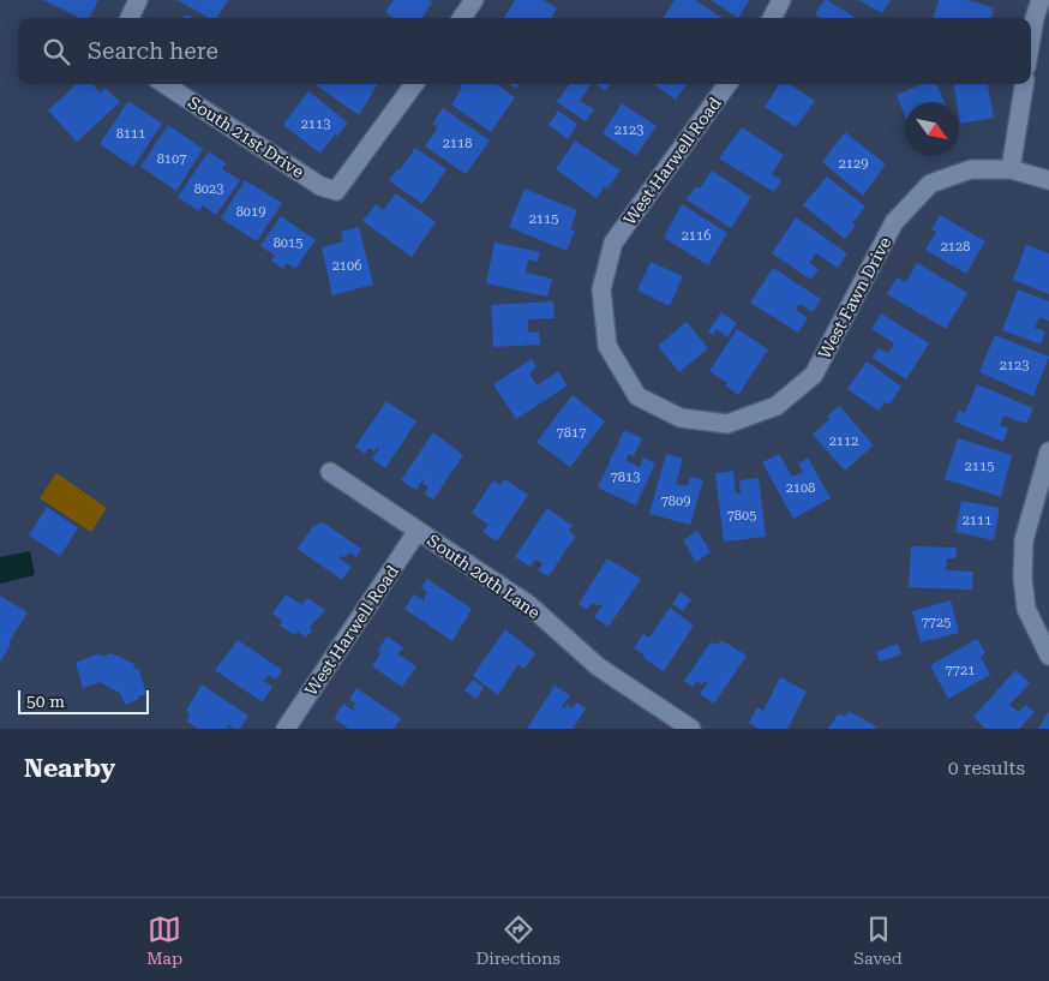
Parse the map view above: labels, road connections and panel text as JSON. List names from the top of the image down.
{
  "streets": {
    "street": [
      "South 21st Drive",
      "West Harwell Road",
      "West Fawn Drive",
      "South 20th Lane"
    ]
  },
  "crossings": [
    ["West Harwell Road", "West Fawn Drive"],
    ["West Harwell Road", "South 20th Lane"]
  ],
  "house_numbers": [
    "2113",
    "2123",
    "8111",
    "2118",
    "8107",
    "2129",
    "8023",
    "8019",
    "2115",
    "2116",
    "8015",
    "2128",
    "2106",
    "2123",
    "7817",
    "2112",
    "2115",
    "7813",
    "2108",
    "7809",
    "7805",
    "2111",
    "7725",
    "7721"
  ],
  "scale_bar": "50 m",
  "north": "bottom right",
  "page": {
    "search": "Search here",
    "scale": "50 m",
    "heading": ["Nearby", "0 results"],
    "nav": ["Map", "Directions", "Saved"]
  }
}
